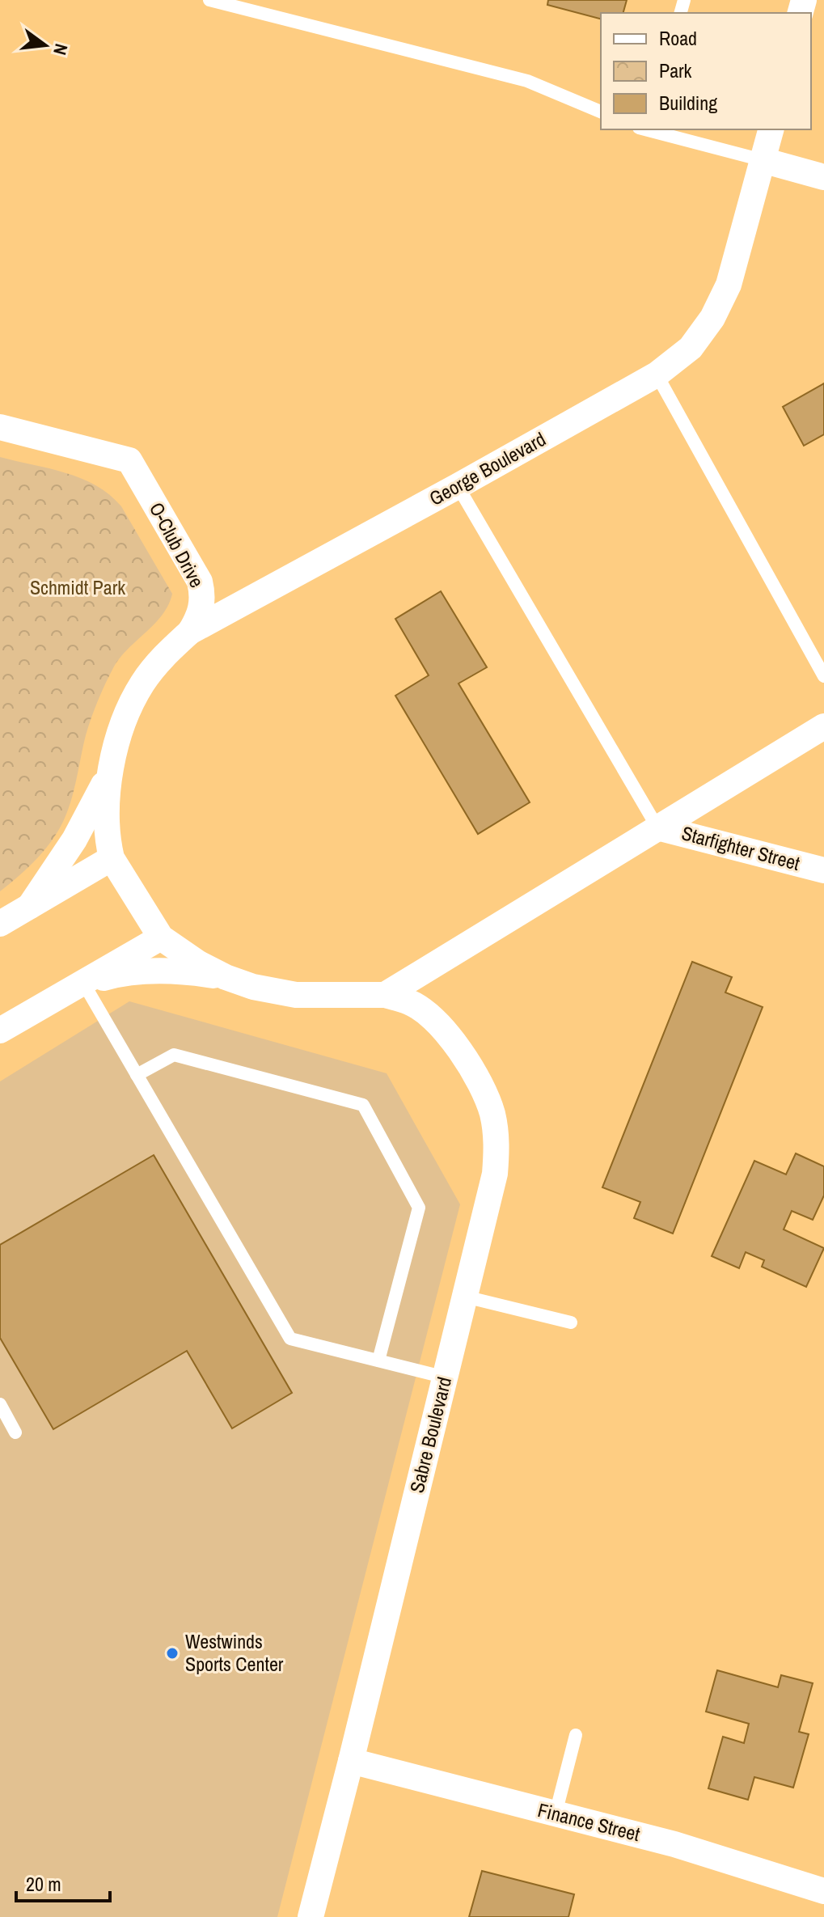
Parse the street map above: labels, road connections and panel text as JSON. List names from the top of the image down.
{
  "streets": {
    "street": [
      "George Boulevard",
      "O-Club Drive",
      "Starfighter Street",
      "Sabre Boulevard",
      "Finance Street"
    ]
  },
  "crossings": [
    ["George Boulevard", "O-Club Drive"],
    ["George Boulevard", "Sabre Boulevard"],
    ["Sabre Boulevard", "Finance Street"]
  ],
  "parks": ["Schmidt Park"],
  "places": ["Westwinds Sports Center"],
  "legend": ["Road", "Park", "Building"],
  "scale_bar": "20 m",
  "north": "right"
}
